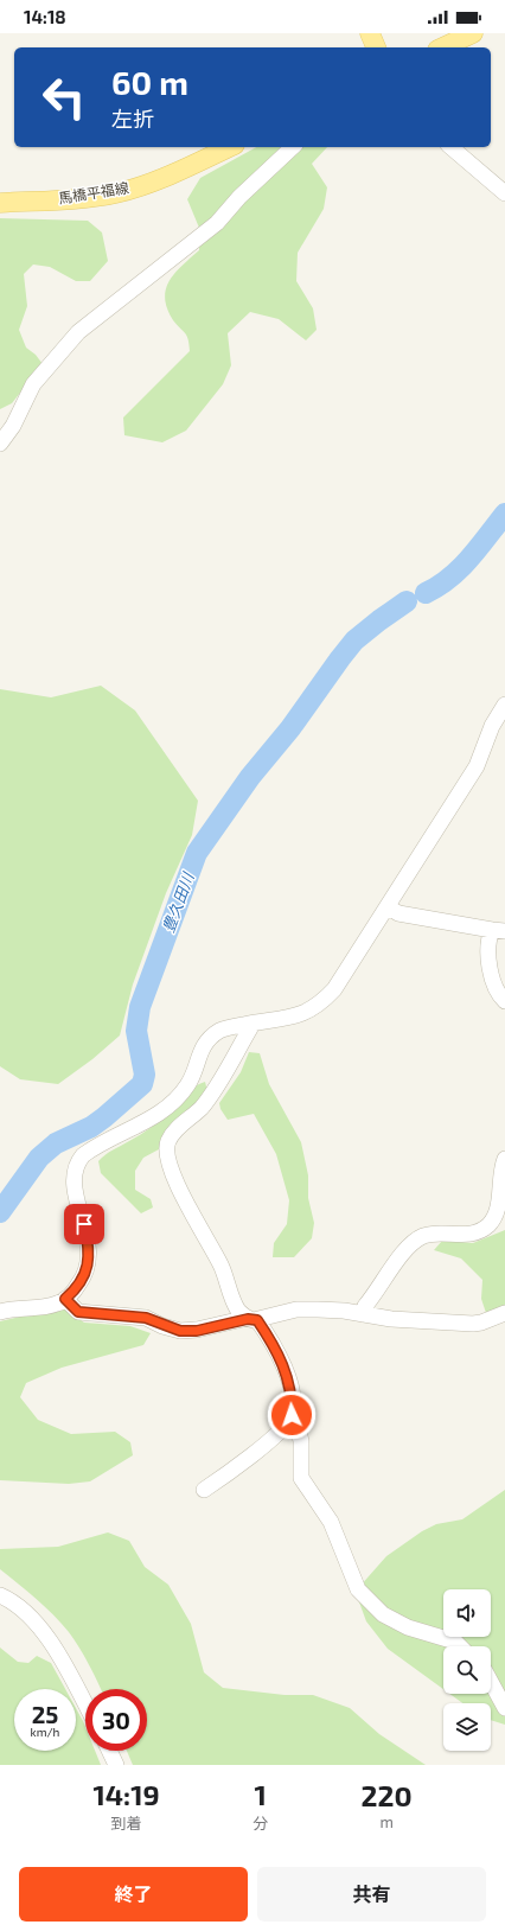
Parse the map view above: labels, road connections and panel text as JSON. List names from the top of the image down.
{
  "streets": {
    "main road": ["馬橋平福線"]
  },
  "water": ["豊久田川"],
  "page": {
    "status": "14:18",
    "turn": ["60 m", "左折"],
    "speed": "25 km/h",
    "limit": "30",
    "eta": [
      "14:19",
      "到着",
      "1",
      "分",
      "220",
      "m"
    ],
    "buttons": ["終了", "共有"]
  }
}
